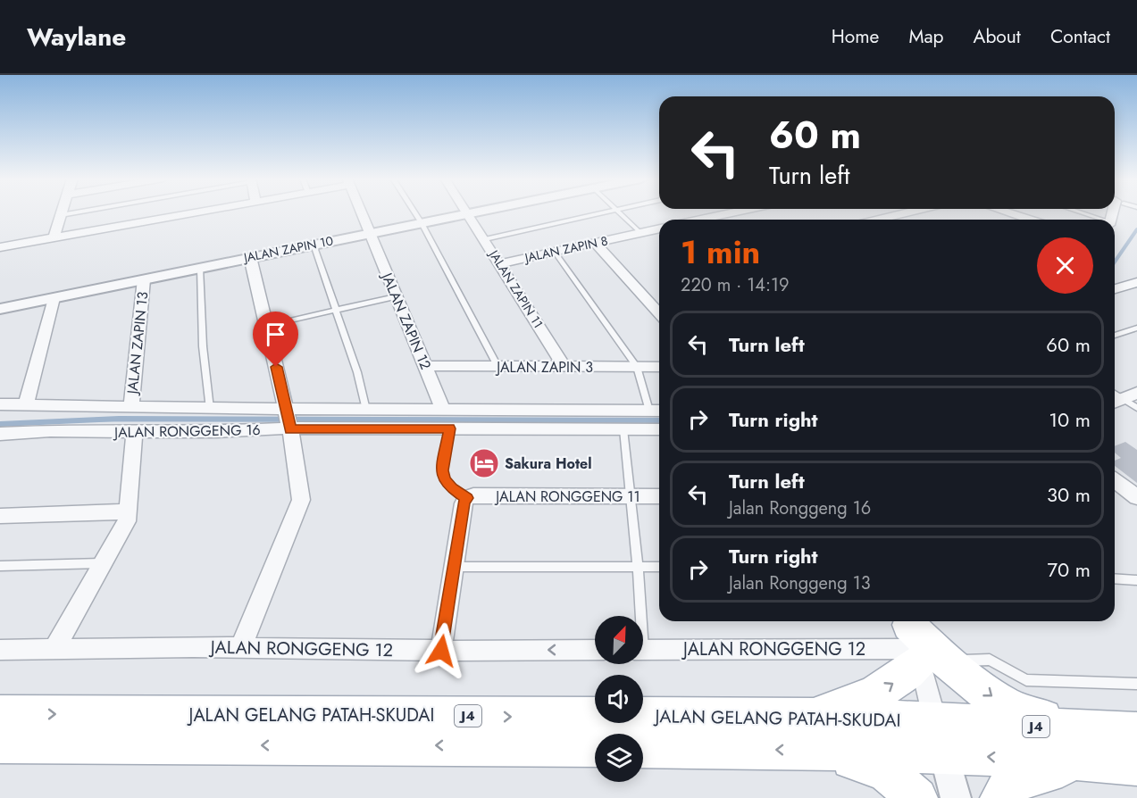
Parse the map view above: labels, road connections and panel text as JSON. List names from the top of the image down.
{
  "streets": {
    "main road": ["JALAN GELANG PATAH-SKUDAI", "J4"],
    "street": [
      "JALAN ZAPIN 10",
      "JALAN ZAPIN 8",
      "JALAN ZAPIN 11",
      "JALAN ZAPIN 12",
      "JALAN ZAPIN 13",
      "JALAN ZAPIN 3",
      "JALAN RONGGENG 16",
      "JALAN RONGGENG 11",
      "JALAN RONGGENG 12"
    ]
  },
  "crossings": [
    ["JALAN ZAPIN 10", "JALAN ZAPIN 11"],
    ["JALAN ZAPIN 10", "JALAN ZAPIN 12"],
    ["JALAN ZAPIN 10", "JALAN ZAPIN 13"],
    ["JALAN ZAPIN 8", "JALAN ZAPIN 11"],
    ["JALAN ZAPIN 11", "JALAN ZAPIN 3"],
    ["JALAN ZAPIN 12", "JALAN ZAPIN 3"],
    ["JALAN ZAPIN 12", "JALAN RONGGENG 16"],
    ["JALAN ZAPIN 13", "JALAN RONGGENG 16"]
  ],
  "places": {
    "hotel": ["Sakura Hotel"]
  },
  "north": "top right",
  "page": {
    "header": "Waylane",
    "nav": [
      "Home",
      "Map",
      "About",
      "Contact"
    ],
    "turn": ["60 m", "Turn left"],
    "heading": ["1 min", "220 m · 14:19"],
    "list": [
      {
        "name": "Turn left",
        "value": "60 m"
      },
      {
        "name": "Turn right",
        "value": "10 m"
      },
      {
        "name": "Turn left",
        "note": "Jalan Ronggeng 16",
        "value": "30 m"
      },
      {
        "name": "Turn right",
        "note": "Jalan Ronggeng 13",
        "value": "70 m"
      }
    ]
  }
}
